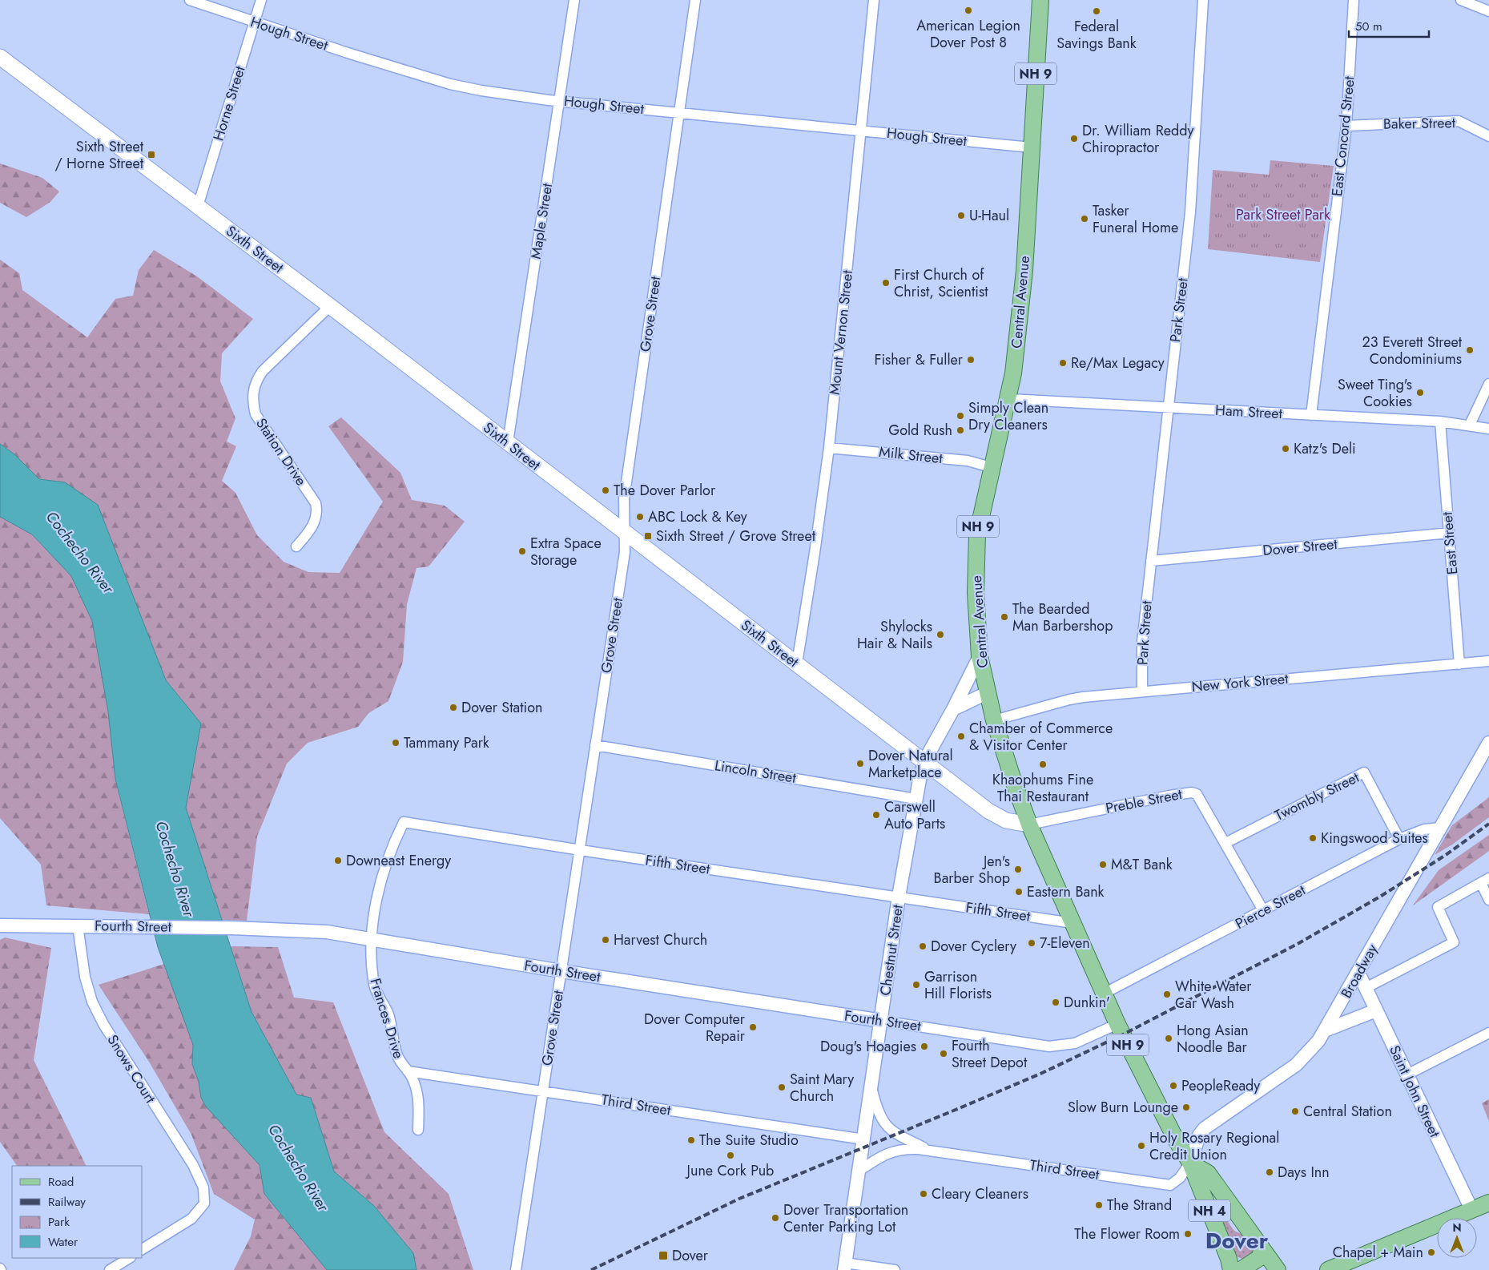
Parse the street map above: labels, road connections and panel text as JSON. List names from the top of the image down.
{
  "streets": {
    "main road": [
      "NH 9",
      "Sixth Street",
      "Central Avenue",
      "NH 4"
    ],
    "street": [
      "Hough Street",
      "Horne Street",
      "Baker Street",
      "East Concord Street",
      "Maple Street",
      "Park Street",
      "Grove Street",
      "Mount Vernon Street",
      "Ham Street",
      "Station Drive",
      "Milk Street",
      "East Street",
      "Dover Street",
      "New York Street",
      "Lincoln Street",
      "Twombly Street",
      "Preble Street",
      "Fifth Street",
      "Pierce Street",
      "Fourth Street",
      "Chestnut Street",
      "Broadway",
      "Frances Drive",
      "Snows Court",
      "Saint John Street",
      "Third Street"
    ]
  },
  "crossings": [
    ["Hough Street", "Horne Street"],
    ["Hough Street", "Maple Street"],
    ["Hough Street", "Central Avenue"],
    ["Hough Street", "Grove Street"],
    ["Hough Street", "Mount Vernon Street"],
    ["NH 9", "Central Avenue"],
    ["NH 9", "Broadway"],
    ["NH 9", "Third Street"],
    ["Horne Street", "Sixth Street"],
    ["Baker Street", "East Concord Street"],
    ["East Concord Street", "Ham Street"],
    ["Maple Street", "Sixth Street"],
    ["Sixth Street", "Central Avenue"],
    ["Sixth Street", "Grove Street"],
    ["Sixth Street", "Mount Vernon Street"],
    ["Sixth Street", "Station Drive"],
    ["Sixth Street", "Preble Street"],
    ["Sixth Street", "Chestnut Street"],
    ["Central Avenue", "Ham Street"],
    ["Central Avenue", "Milk Street"],
    ["Central Avenue", "New York Street"],
    ["Central Avenue", "Preble Street"],
    ["Central Avenue", "Fifth Street"],
    ["Central Avenue", "Pierce Street"],
    ["Central Avenue", "Fourth Street"],
    ["Central Avenue", "Chestnut Street"],
    ["Central Avenue", "Broadway"],
    ["Central Avenue", "Third Street"],
    ["Park Street", "Ham Street"],
    ["Park Street", "Dover Street"],
    ["Park Street", "New York Street"],
    ["Grove Street", "Lincoln Street"],
    ["Grove Street", "Fifth Street"],
    ["Grove Street", "Fourth Street"],
    ["Grove Street", "Third Street"],
    ["Mount Vernon Street", "Milk Street"],
    ["Ham Street", "East Street"],
    ["East Street", "Dover Street"],
    ["East Street", "New York Street"],
    ["Lincoln Street", "Chestnut Street"],
    ["Twombly Street", "Preble Street"],
    ["Twombly Street", "Pierce Street"],
    ["Preble Street", "Pierce Street"],
    ["Fifth Street", "Fourth Street"],
    ["Fifth Street", "Chestnut Street"],
    ["Fifth Street", "Frances Drive"],
    ["Pierce Street", "Broadway"],
    ["Fourth Street", "Chestnut Street"],
    ["Fourth Street", "Frances Drive"],
    ["Fourth Street", "Snows Court"],
    ["Chestnut Street", "Third Street"],
    ["Broadway", "Saint John Street"],
    ["Broadway", "Third Street"],
    ["Frances Drive", "Third Street"]
  ],
  "districts": ["Dover"],
  "water": ["Cochecho River"],
  "parks": ["Park Street Park"],
  "places": {
    "other": [
      "American Legion Dover Post 8",
      "Federal Savings Bank",
      "Dr. William Reddy Chiropractor",
      "U-Haul",
      "Tasker Funeral Home",
      "First Church of Christ, Scientist",
      "23 Everett Street Condominiums",
      "Fisher & Fuller",
      "Re/Max Legacy",
      "Sweet Ting's Cookies",
      "Simply Clean Dry Cleaners",
      "Gold Rush",
      "Katz's Deli",
      "The Dover Parlor",
      "ABC Lock & Key",
      "Extra Space Storage",
      "The Bearded Man Barbershop",
      "Shylocks Hair & Nails",
      "Dover Station",
      "Chamber of Commerce & Visitor Center",
      "Tammany Park",
      "Dover Natural Marketplace",
      "Khaophums Fine Thai Restaurant",
      "Carswell Auto Parts",
      "Kingswood Suites",
      "Downeast Energy",
      "M&T Bank",
      "Jen's Barber Shop",
      "Eastern Bank",
      "Harvest Church",
      "7-Eleven",
      "Dover Cyclery",
      "Garrison Hill Florists",
      "White Water Car Wash",
      "Dunkin'",
      "Dover Computer Repair",
      "Hong Asian Noodle Bar",
      "Doug's Hoagies",
      "Fourth Street Depot",
      "PeopleReady",
      "Saint Mary Church",
      "Slow Burn Lounge",
      "Central Station",
      "The Suite Studio",
      "Holy Rosary Regional Credit Union",
      "June Cork Pub",
      "Days Inn",
      "Cleary Cleaners",
      "The Strand",
      "Dover Transportation Center Parking Lot",
      "The Flower Room",
      "Chapel + Main"
    ],
    "transit": ["Sixth Street / Horne Street", "Sixth Street / Grove Street", "Dover"]
  },
  "legend": [
    "Road",
    "Railway",
    "Park",
    "Water"
  ],
  "scale_bar": "50 m",
  "north": "top"
}
